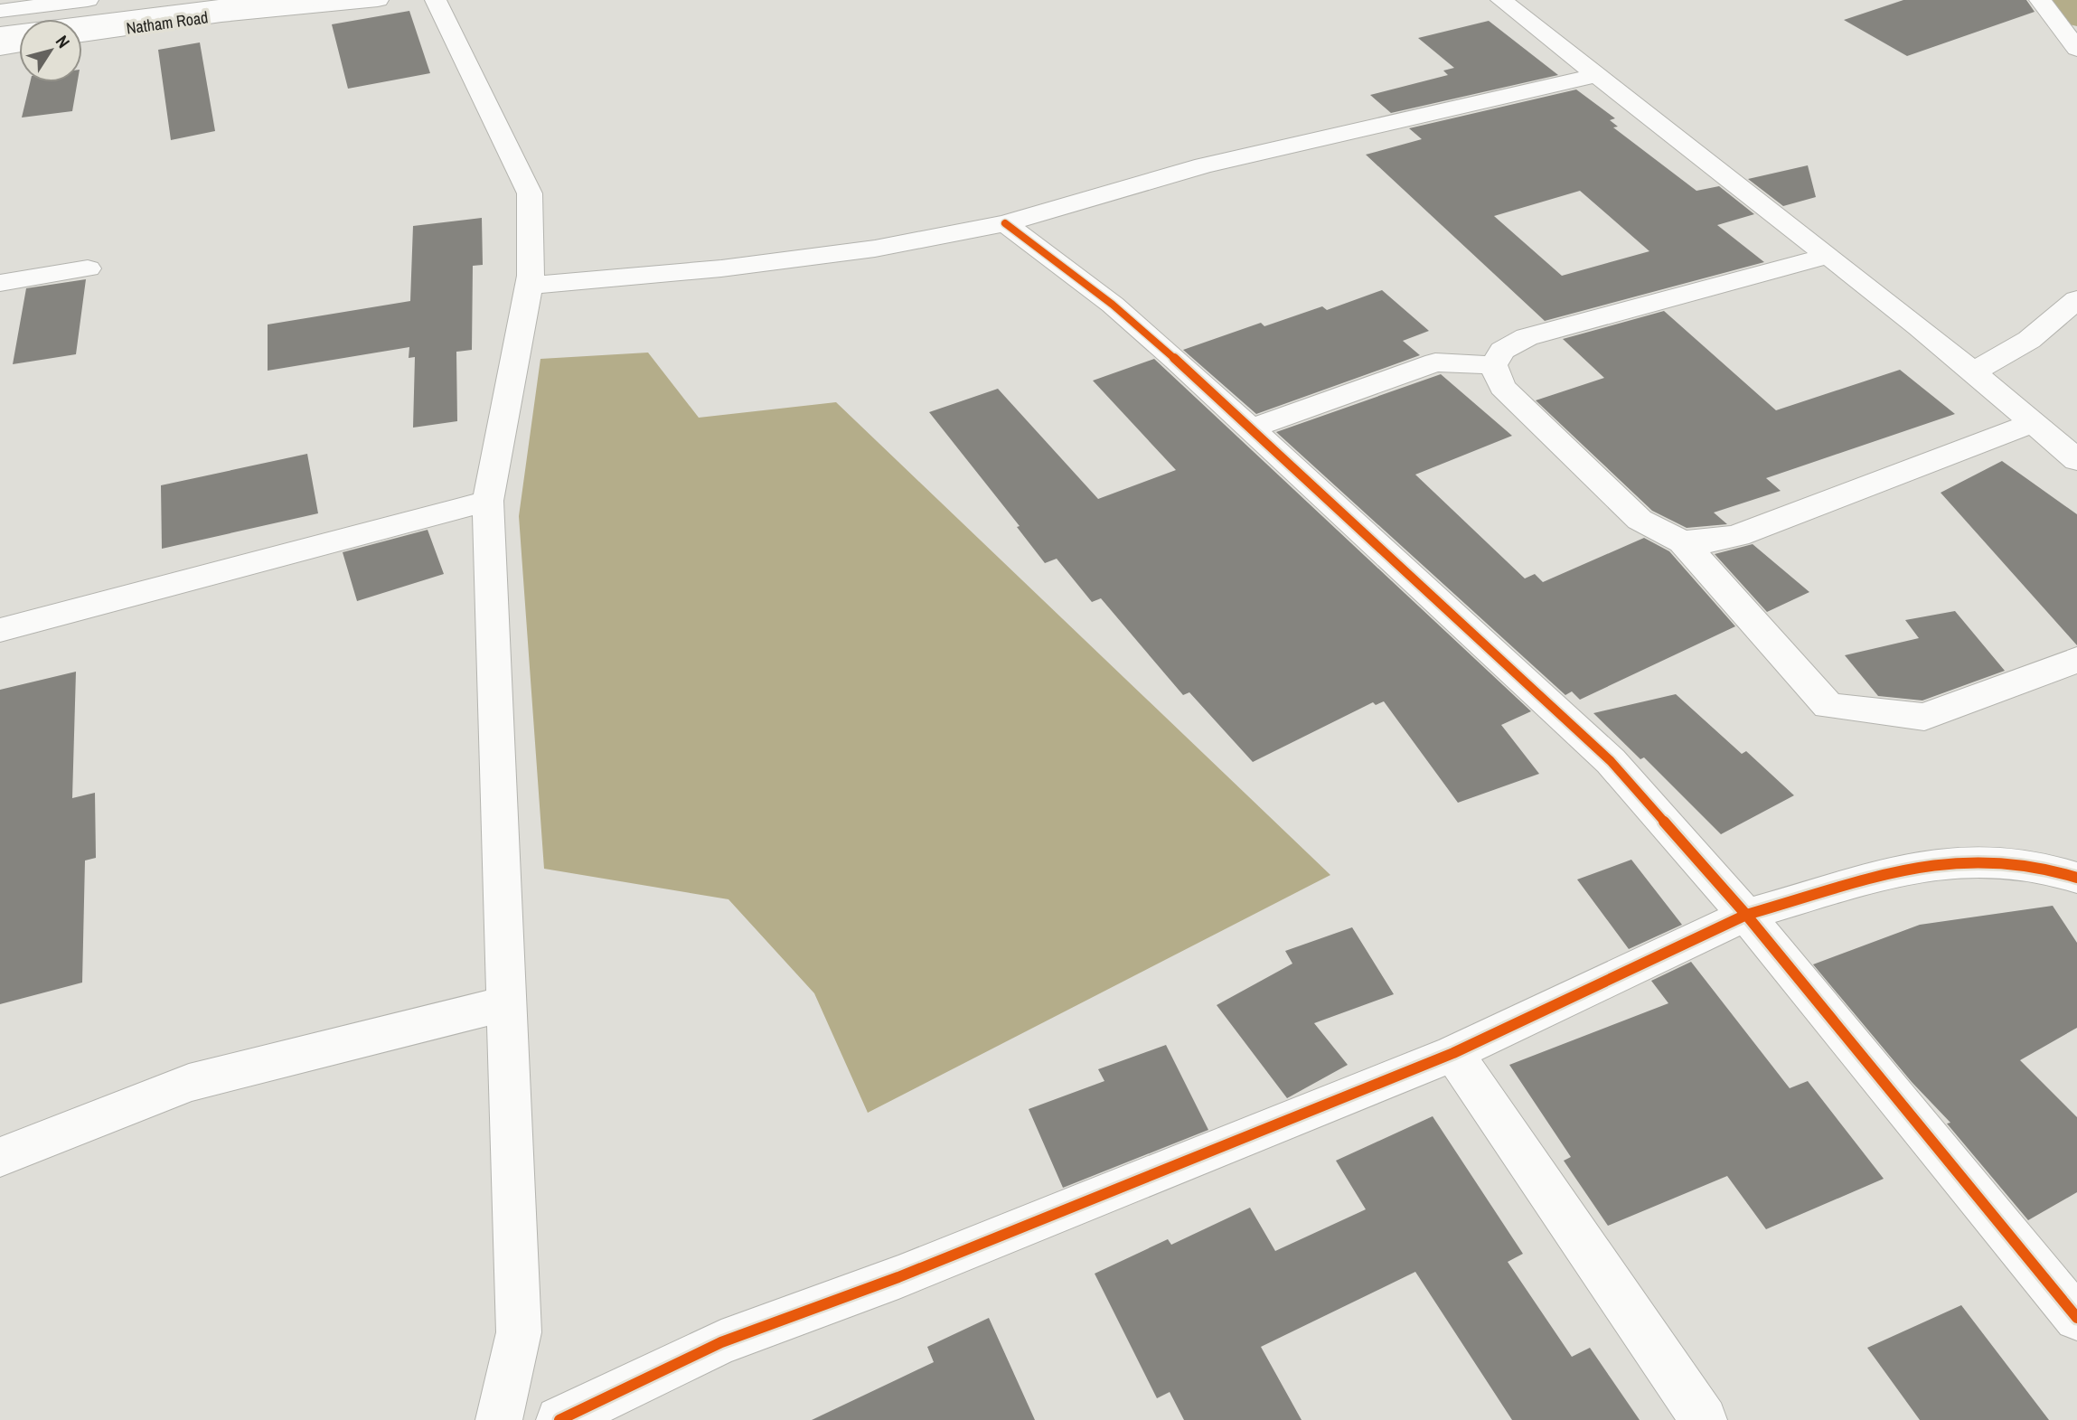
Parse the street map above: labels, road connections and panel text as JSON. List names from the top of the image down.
{
  "streets": {
    "main road": ["Natham Road"]
  },
  "north": "top right"
}
